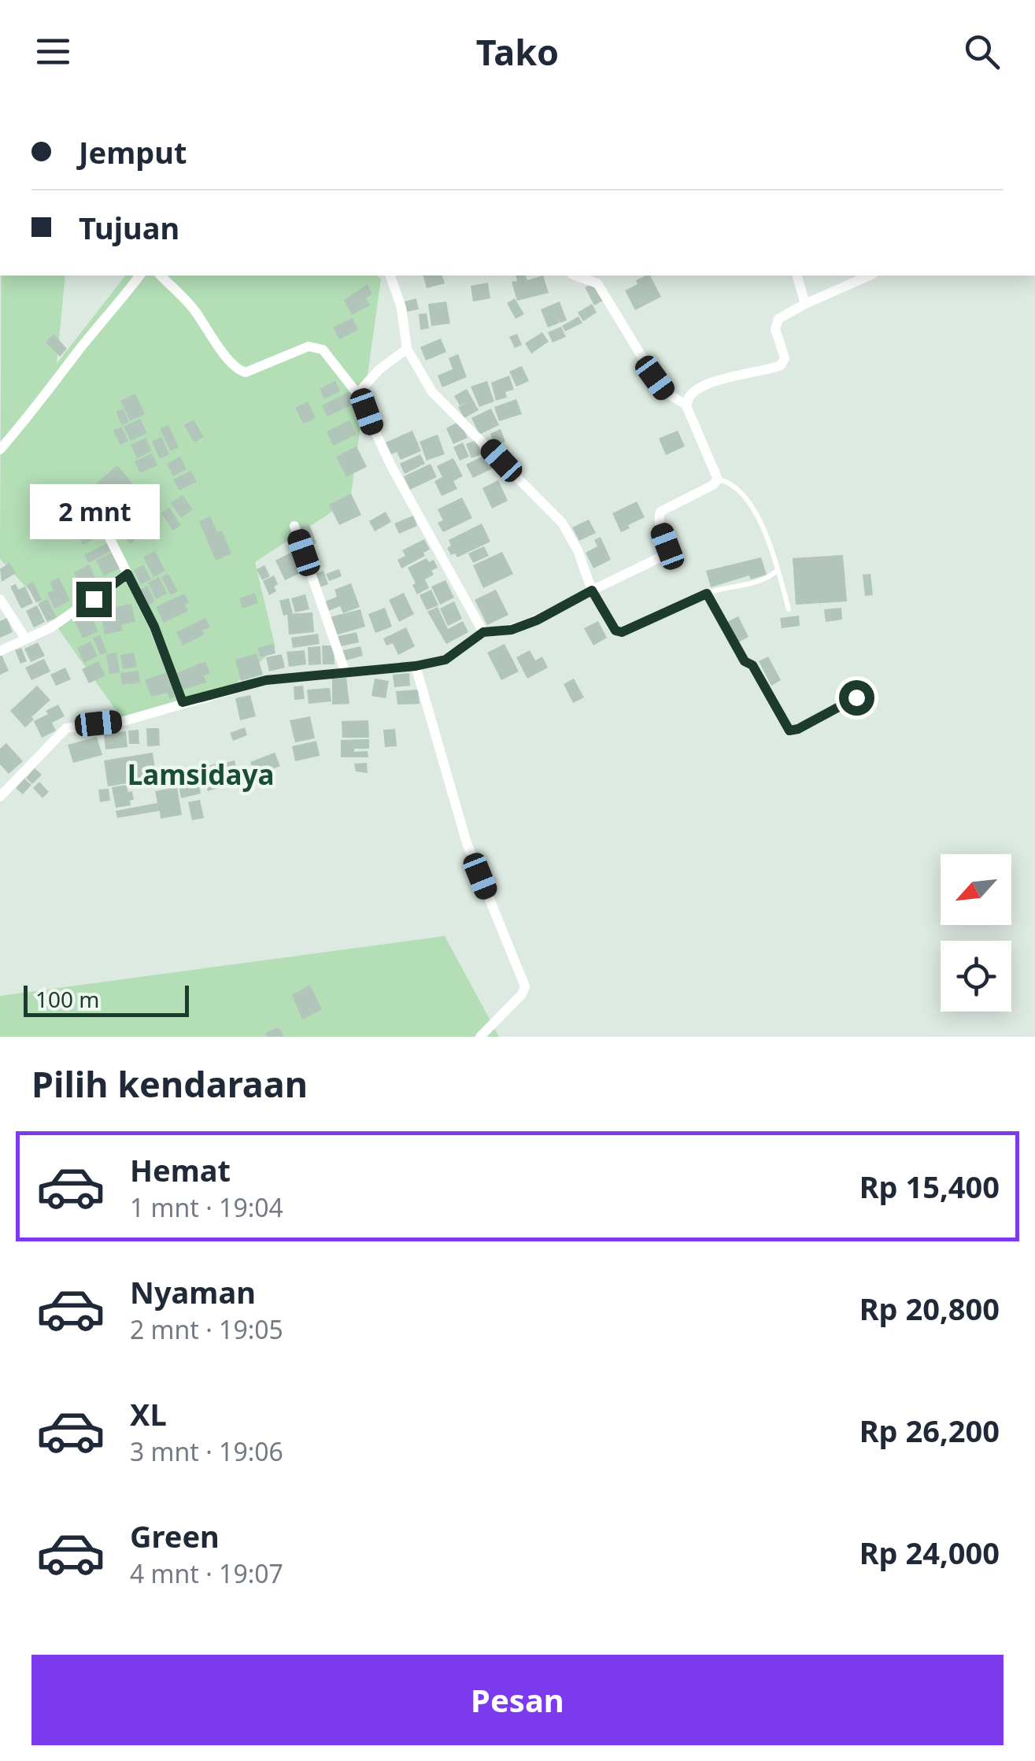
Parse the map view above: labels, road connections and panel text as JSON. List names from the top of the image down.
{
  "districts": ["Lamsidaya"],
  "scale_bar": "100 m",
  "north": "bottom left",
  "page": {
    "header": "Tako",
    "banner": ["Jemput", "Tujuan"],
    "bubble": "2 mnt",
    "scale": "100 m",
    "heading": "Pilih kendaraan",
    "list": [
      {
        "name": "Hemat",
        "note": "1 mnt · 19:04",
        "value": "Rp 15,400"
      },
      {
        "name": "Nyaman",
        "note": "2 mnt · 19:05",
        "value": "Rp 20,800"
      },
      {
        "name": "XL",
        "note": "3 mnt · 19:06",
        "value": "Rp 26,200"
      },
      {
        "name": "Green",
        "note": "4 mnt · 19:07",
        "value": "Rp 24,000"
      }
    ],
    "buttons": "Pesan"
  }
}
